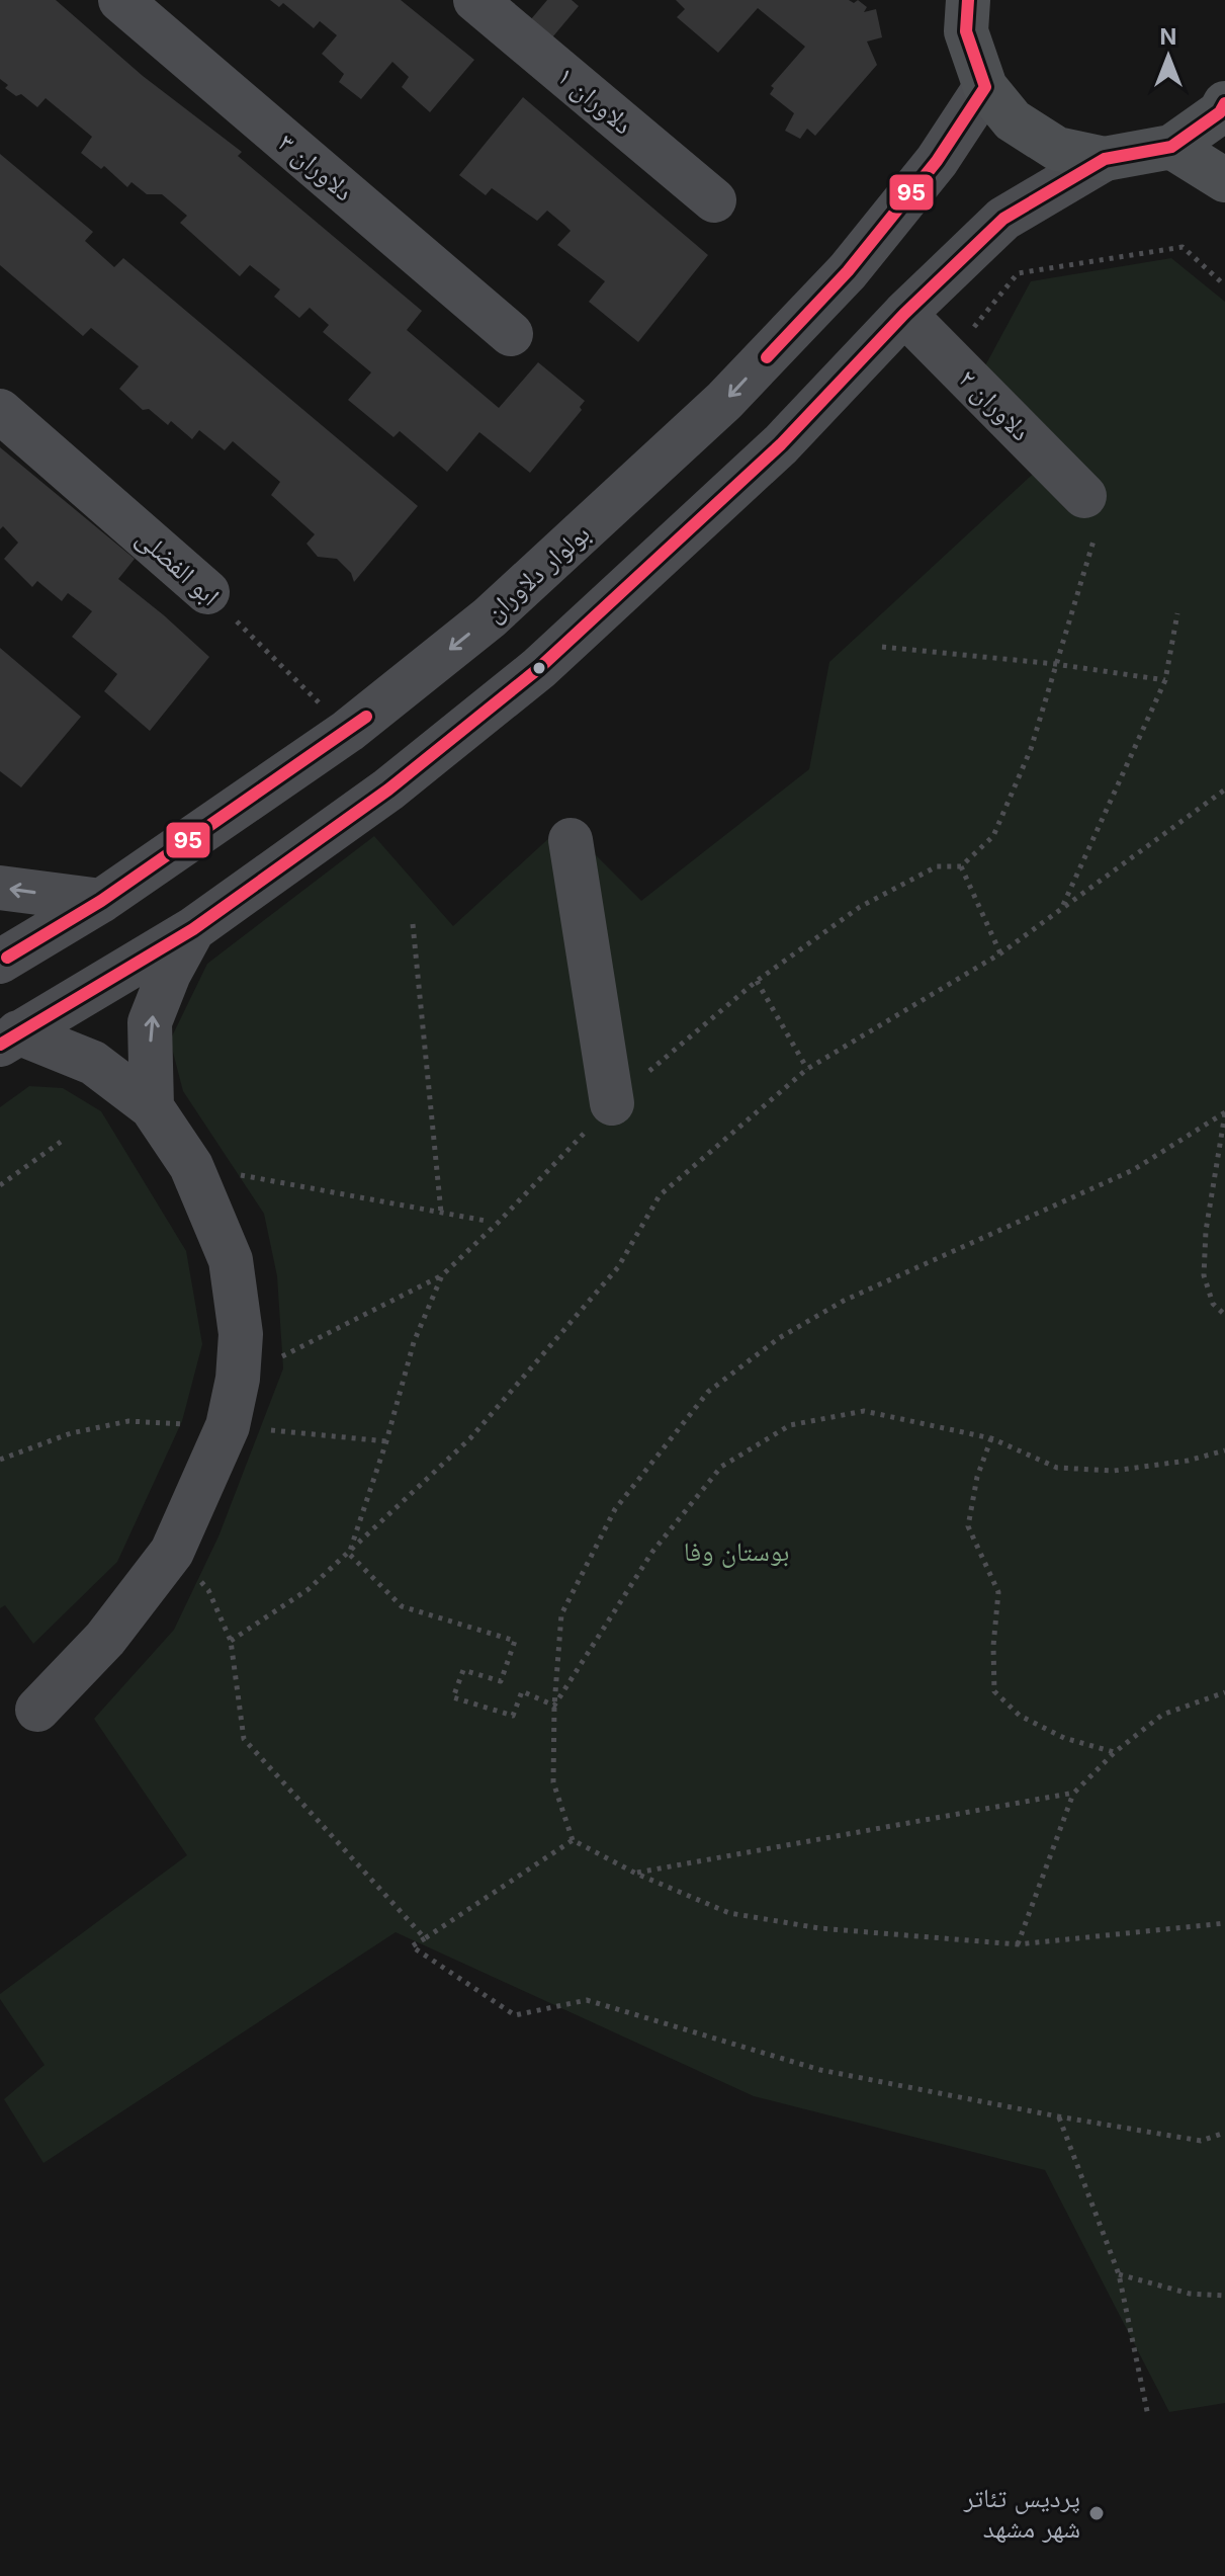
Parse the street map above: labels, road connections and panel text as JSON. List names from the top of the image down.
{
  "streets": {
    "street": [
      "دلاوران ۱",
      "دلاوران ۳",
      "دلاوران ۲",
      "ابو الفضلی",
      "بولوار دلاوران"
    ]
  },
  "crossings": [
    ["ابو الفضلی", "بولوار دلاوران"]
  ],
  "parks": ["بوستان وفا"],
  "places": ["پردیس تئاتر شهر مشهد"],
  "lines": ["transit line 95"],
  "north": "top"
}
